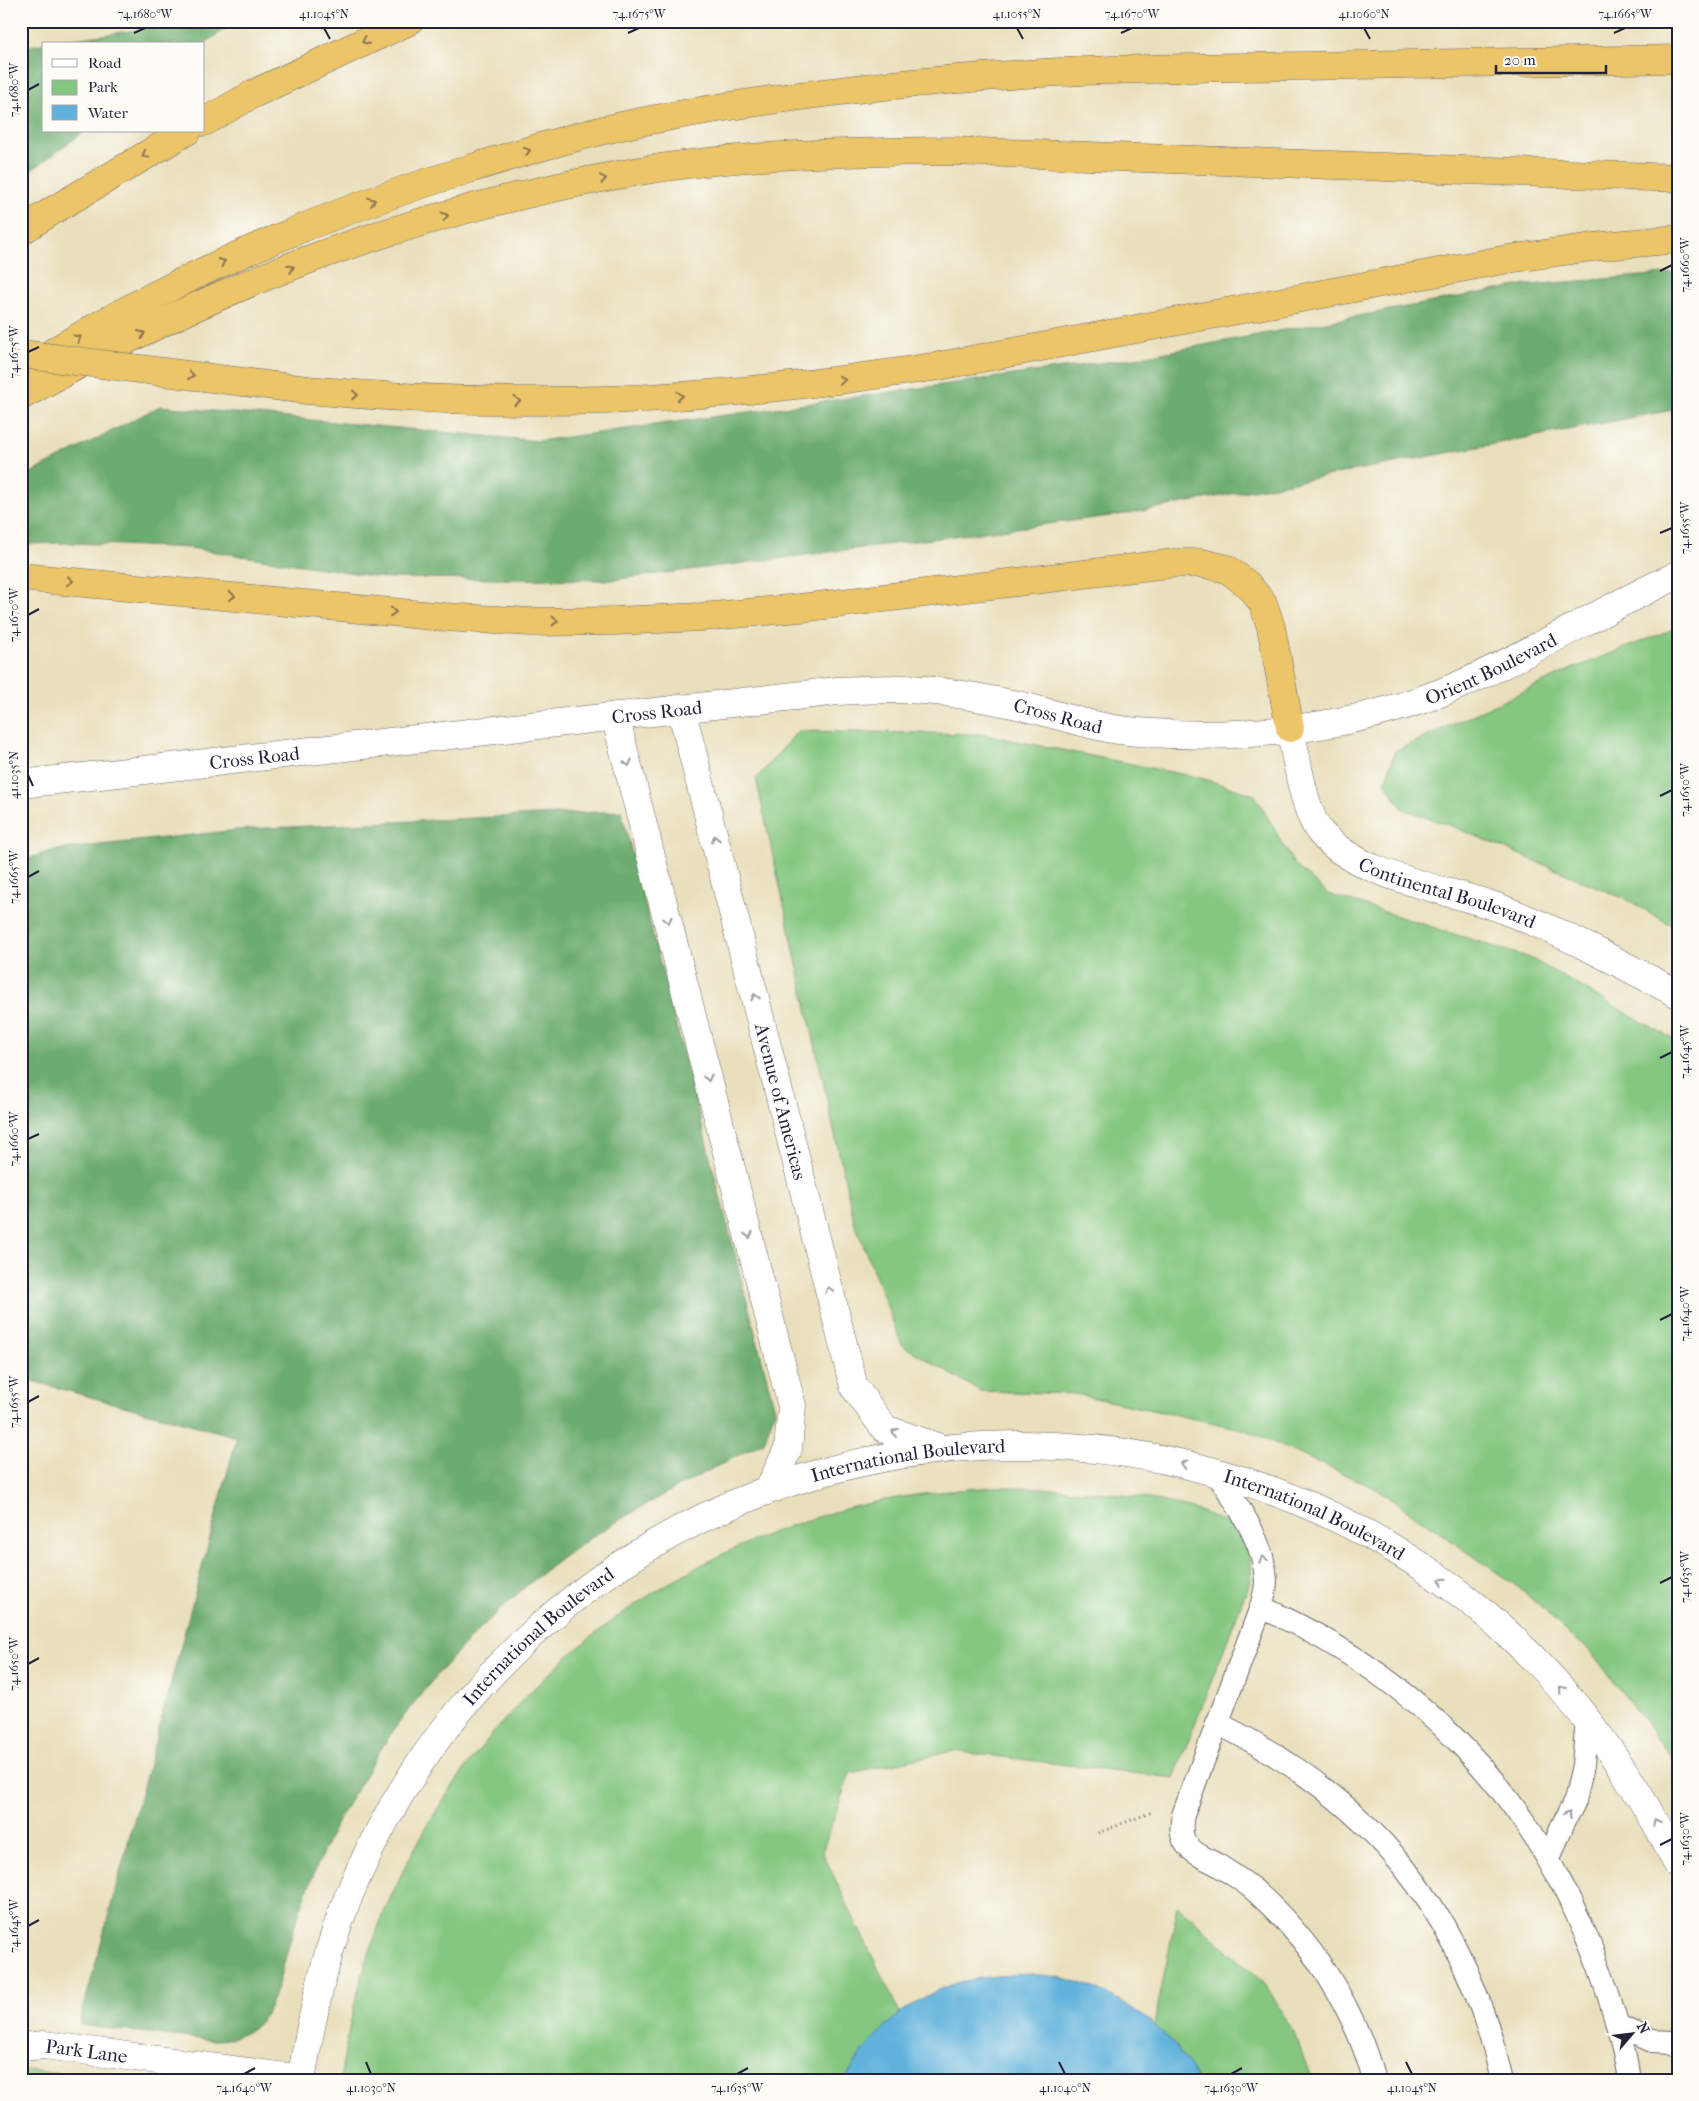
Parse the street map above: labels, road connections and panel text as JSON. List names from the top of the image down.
{
  "streets": {
    "street": [
      "Orient Boulevard",
      "Cross Road",
      "Continental Boulevard",
      "Avenue of Americas",
      "International Boulevard",
      "Park Lane"
    ]
  },
  "crossings": [
    ["Orient Boulevard", "Cross Road"],
    ["Orient Boulevard", "Continental Boulevard"],
    ["Cross Road", "Continental Boulevard"],
    ["Cross Road", "Avenue of Americas"],
    ["Avenue of Americas", "International Boulevard"],
    ["International Boulevard", "Park Lane"]
  ],
  "one_way": ["International Boulevard"],
  "legend": ["Road", "Park", "Water"],
  "scale_bar": "20 m",
  "north": "top right",
  "coordinates": [
    "74.1680°W",
    "41.1045°N",
    "74.1675°W",
    "41.1055°N",
    "74.1670°W",
    "41.1060°N",
    "74.1665°W",
    "74.1660°W",
    "74.1655°W",
    "41.1035°N",
    "74.1650°W",
    "74.1645°W",
    "74.1640°W",
    "74.1635°W",
    "74.1630°W",
    "41.1030°N",
    "41.1040°N"
  ]
}
